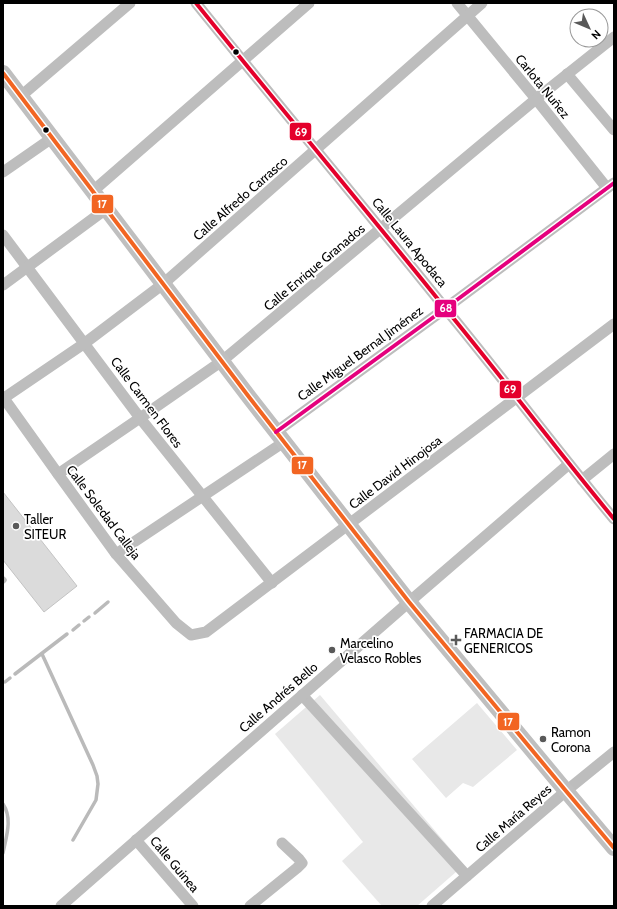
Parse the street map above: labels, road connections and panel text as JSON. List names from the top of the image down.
{
  "streets": {
    "street": [
      "Carlota Nuñez",
      "Calle Alfredo Carrasco",
      "Calle Laura Apodaca",
      "Calle Enrique Granados",
      "Calle Miguel Bernal Jiménez",
      "Calle Carmen Flores",
      "Calle David Hinojosa",
      "Calle Soledad Calleja",
      "Calle Andrés Bello",
      "Calle María Reyes",
      "Calle Guinea"
    ]
  },
  "crossings": [
    ["Carlota Nuñez", "Calle Alfredo Carrasco"],
    ["Carlota Nuñez", "Calle Enrique Granados"],
    ["Carlota Nuñez", "Calle Miguel Bernal Jiménez"],
    ["Calle Alfredo Carrasco", "Calle Laura Apodaca"],
    ["Calle Alfredo Carrasco", "Calle Carmen Flores"],
    ["Calle Alfredo Carrasco", "Calle Soledad Calleja"],
    ["Calle Laura Apodaca", "Calle Enrique Granados"],
    ["Calle Laura Apodaca", "Calle Miguel Bernal Jiménez"],
    ["Calle Laura Apodaca", "Calle David Hinojosa"],
    ["Calle Laura Apodaca", "Calle Andrés Bello"],
    ["Calle Enrique Granados", "Calle Carmen Flores"],
    ["Calle Enrique Granados", "Calle Soledad Calleja"],
    ["Calle Miguel Bernal Jiménez", "Calle Carmen Flores"],
    ["Calle Miguel Bernal Jiménez", "Calle Soledad Calleja"],
    ["Calle Carmen Flores", "Calle David Hinojosa"],
    ["Calle David Hinojosa", "Calle Soledad Calleja"],
    ["Calle Andrés Bello", "Calle Guinea"]
  ],
  "places": {
    "other": ["Taller SITEUR", "Marcelino Velasco Robles", "Ramon Corona"],
    "health": ["FARMACIA DE GENERICOS"]
  },
  "lines": ["transit line 69", "transit line 17", "transit line 68"],
  "north": "bottom right"
}
